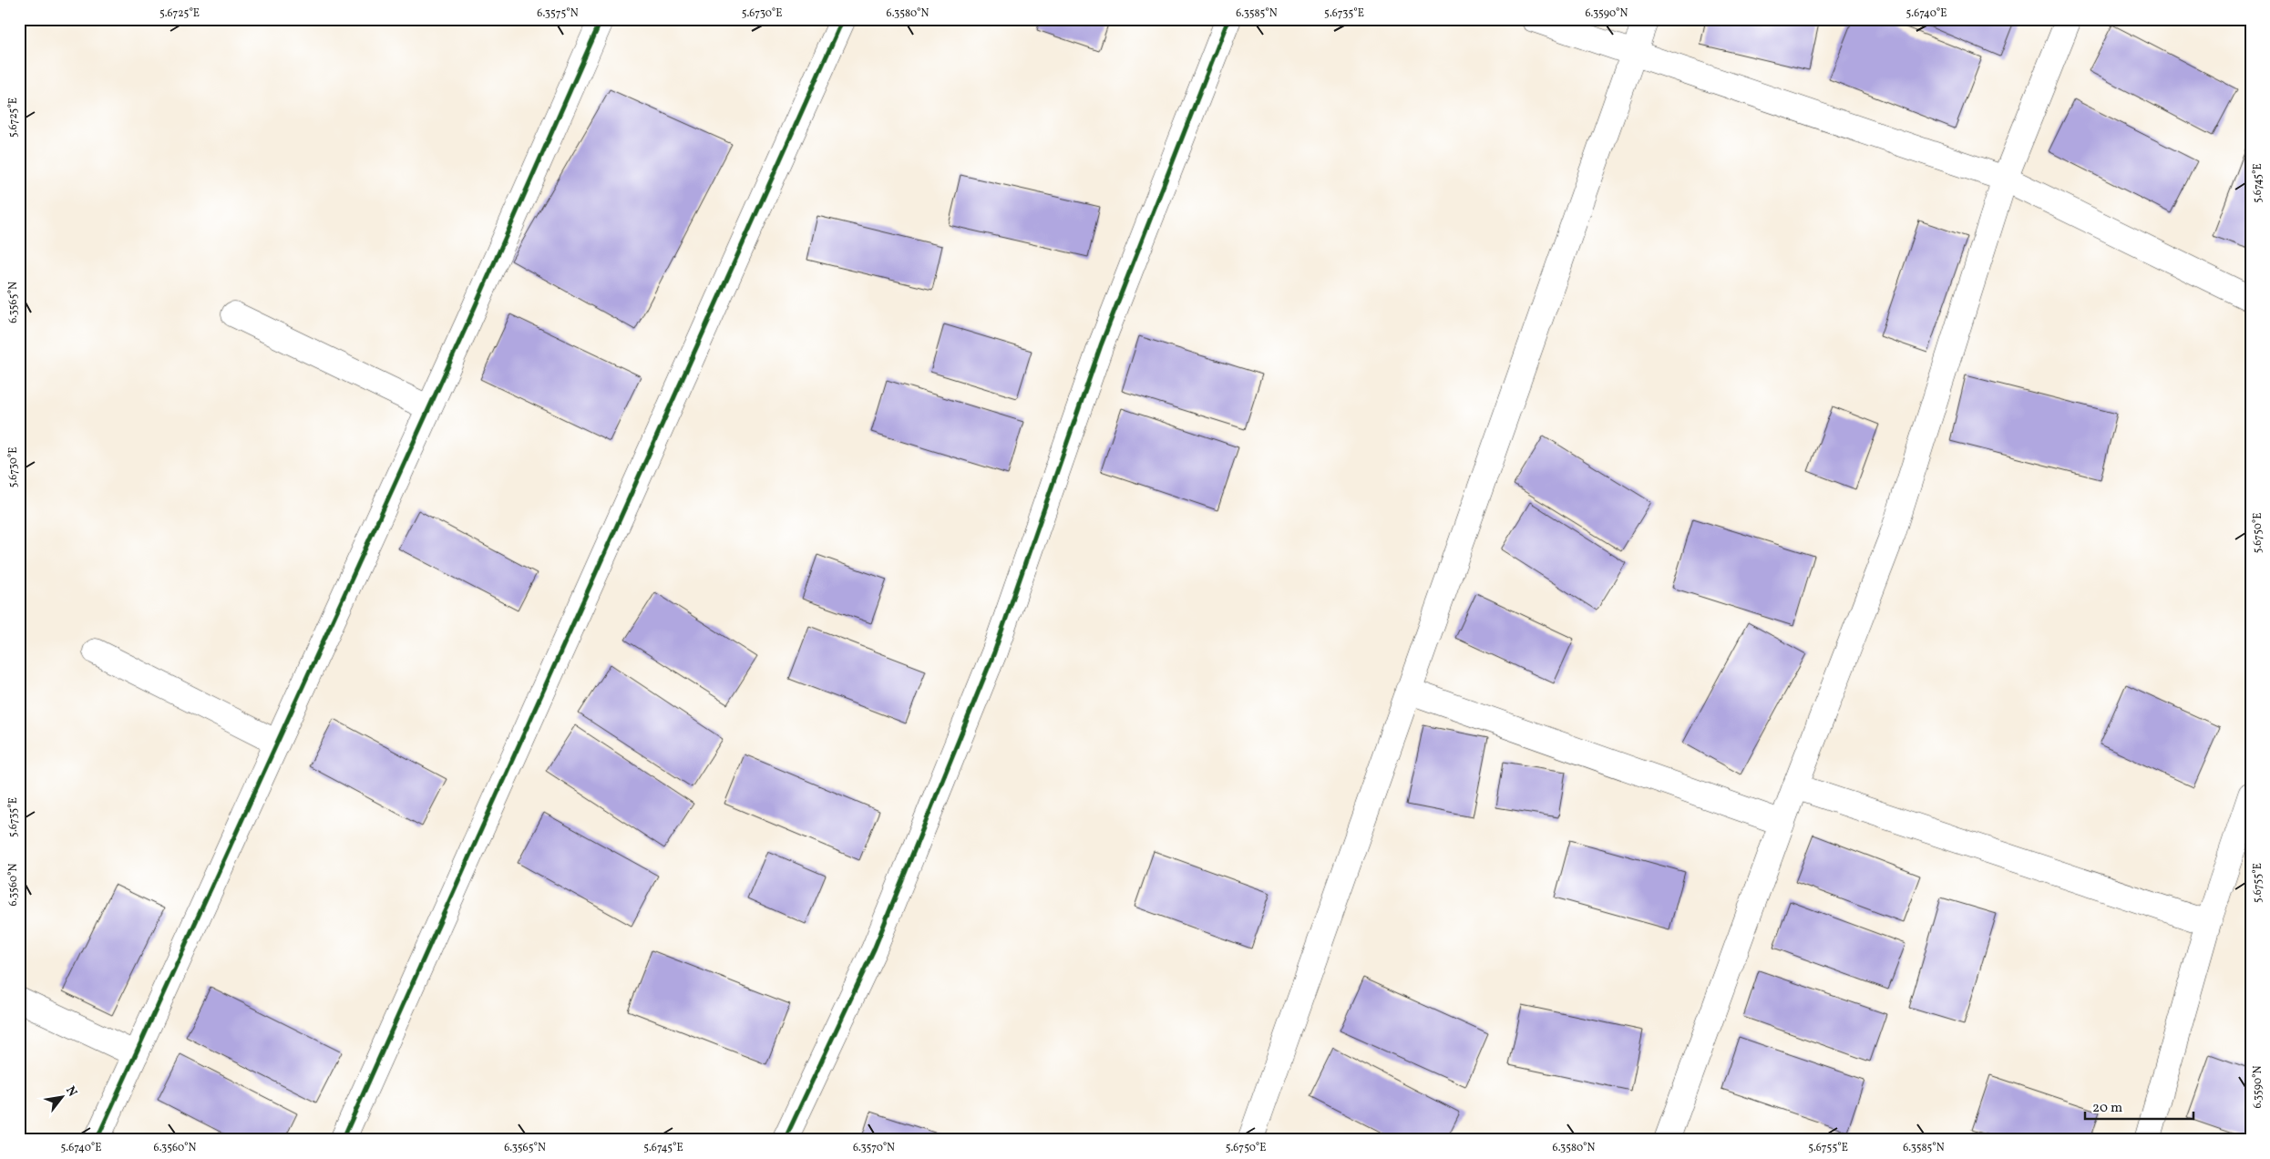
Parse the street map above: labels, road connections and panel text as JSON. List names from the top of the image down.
{
  "scale_bar": "20 m",
  "north": "top right",
  "coordinates": [
    "5.6725°E",
    "6.3575°N",
    "5.6730°E",
    "6.3580°N",
    "6.3585°N",
    "5.6735°E",
    "6.3590°N",
    "5.6740°E",
    "5.6745°E",
    "6.3565°N",
    "5.6750°E",
    "5.6755°E",
    "6.3560°N",
    "6.3570°N"
  ]
}
